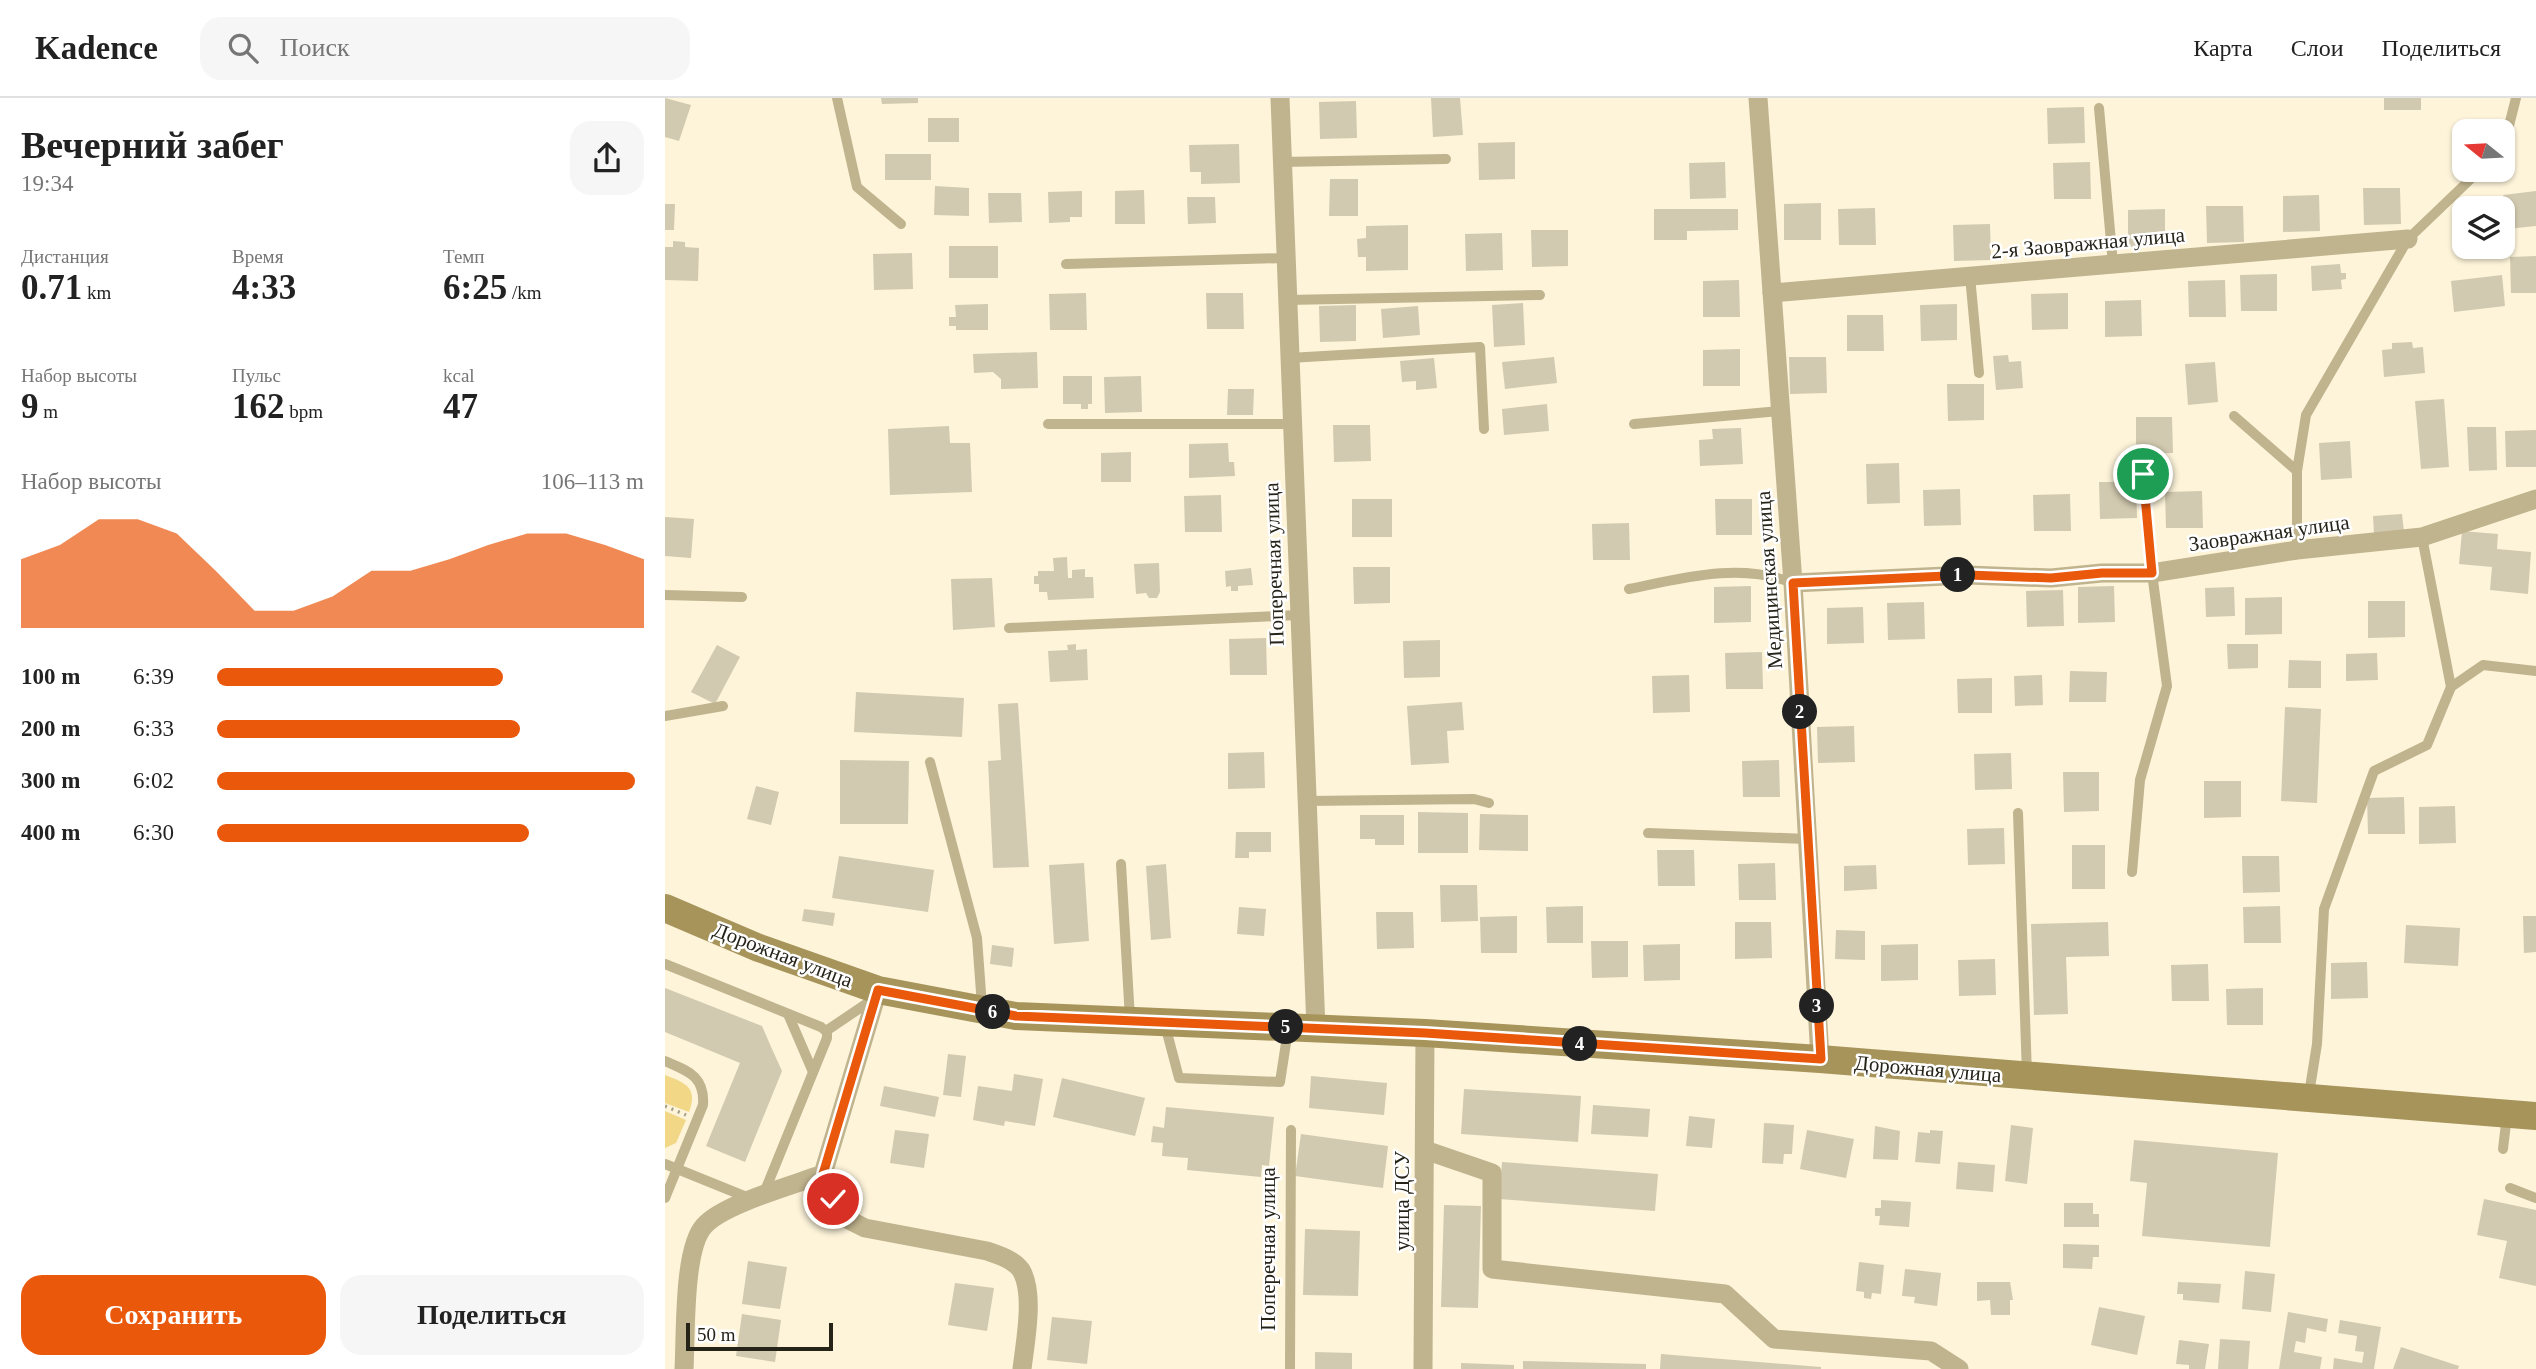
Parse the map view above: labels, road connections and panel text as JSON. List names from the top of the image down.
{
  "streets": {
    "street": [
      "2-я Заовражная улица",
      "Заовражная улица",
      "Поперечная улица",
      "Медицинская улица",
      "Дорожная улица",
      "улица ДСУ"
    ]
  },
  "crossings": [
    ["2-я Заовражная улица", "Медицинская улица"],
    ["Заовражная улица", "Медицинская улица"],
    ["Поперечная улица", "Дорожная улица"],
    ["Медицинская улица", "Дорожная улица"],
    ["Дорожная улица", "улица ДСУ"]
  ],
  "scale_bar": "50 m",
  "north": "left",
  "page": {
    "header": "Kadence",
    "search": "Поиск",
    "nav": ["Карта", "Слои", "Поделиться"],
    "heading": ["Вечерний забег", "19:34"],
    "stats": [
      ["Дистанция", "0.71 km"],
      ["Время", "4:33"],
      ["Темп", "6:25 /km"],
      ["Набор высоты", "9 m"],
      ["Пульс", "162 bpm"],
      ["kcal", "47"]
    ],
    "chart": ["Набор высоты", "106–113 m"],
    "pins": [
      "1",
      "2",
      "3",
      "6",
      "5",
      "4"
    ],
    "list": [
      {
        "name": "100 m",
        "note": "6:39"
      },
      {
        "name": "200 m",
        "note": "6:33"
      },
      {
        "name": "300 m",
        "note": "6:02"
      },
      {
        "name": "400 m",
        "note": "6:30"
      }
    ],
    "buttons": ["Сохранить", "Поделиться"],
    "scale": "50 m"
  }
}
